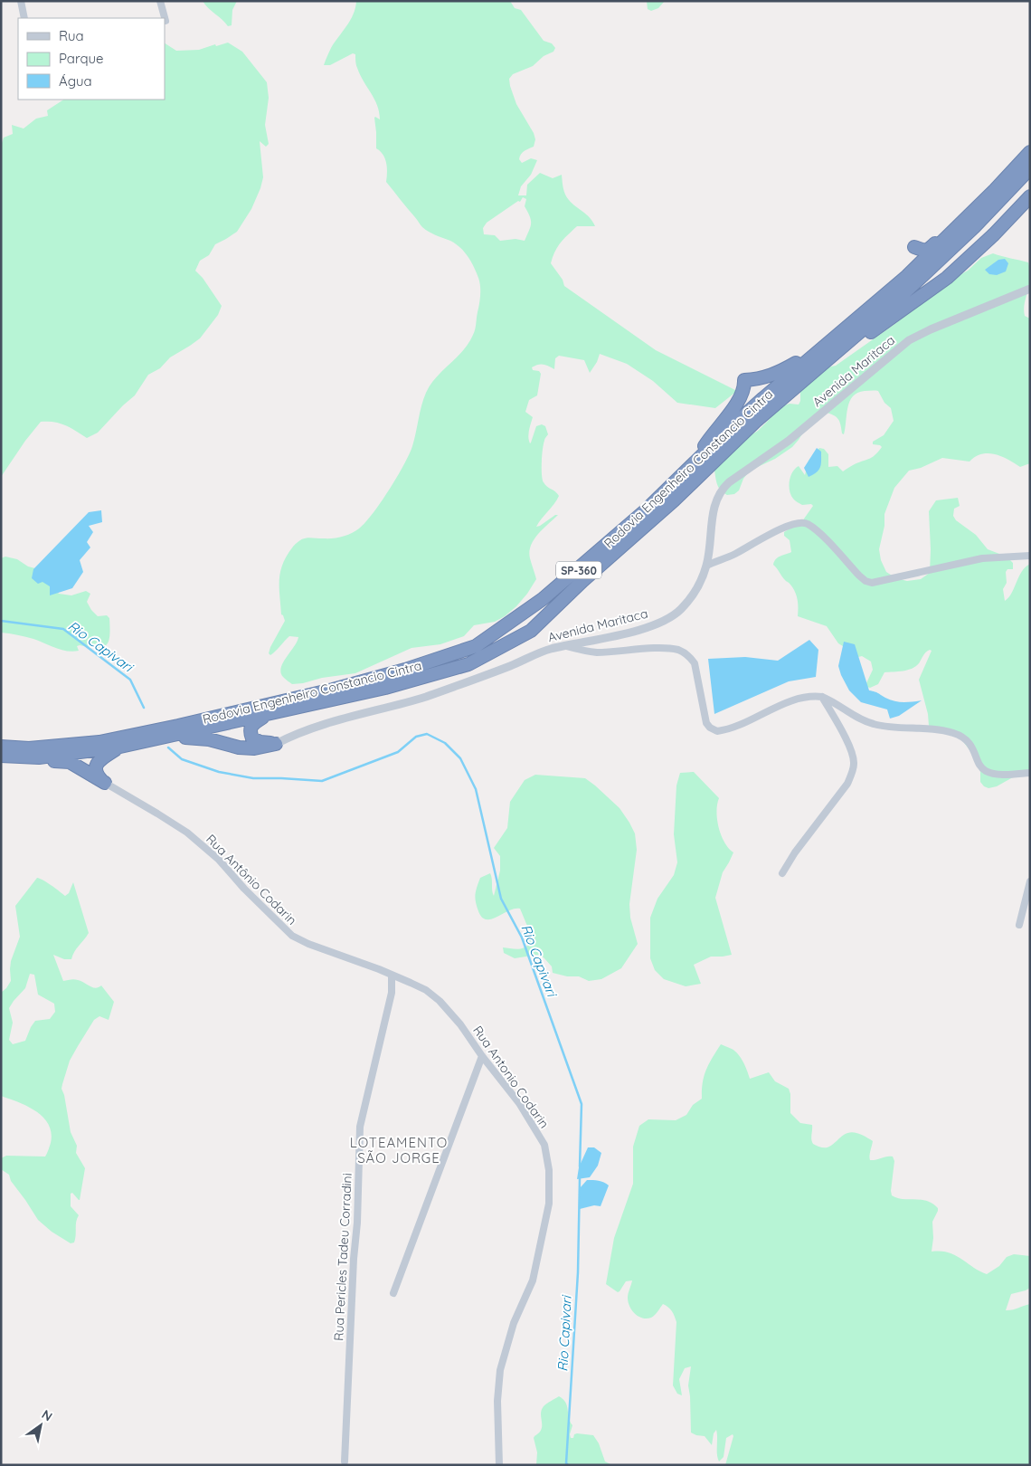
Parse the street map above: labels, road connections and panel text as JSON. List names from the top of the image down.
{
  "streets": {
    "highway": ["Rodovia Engenheiro Constancio Cintra", "SP-360"],
    "street": [
      "Avenida Maritaca",
      "Rua Antônio Codarin",
      "Rua Antonio Codarin",
      "Rua Pericles Tadeu Corradini"
    ]
  },
  "crossings": [
    ["Rua Antônio Codarin", "Rua Antonio Codarin"],
    ["Rua Antônio Codarin", "Rua Pericles Tadeu Corradini"],
    ["Rua Antonio Codarin", "Rua Pericles Tadeu Corradini"]
  ],
  "districts": ["LOTEAMENTO SÃO JORGE"],
  "water": ["Rio Capivari"],
  "legend": ["Rua", "Parque", "Água"],
  "north": "top right"
}
